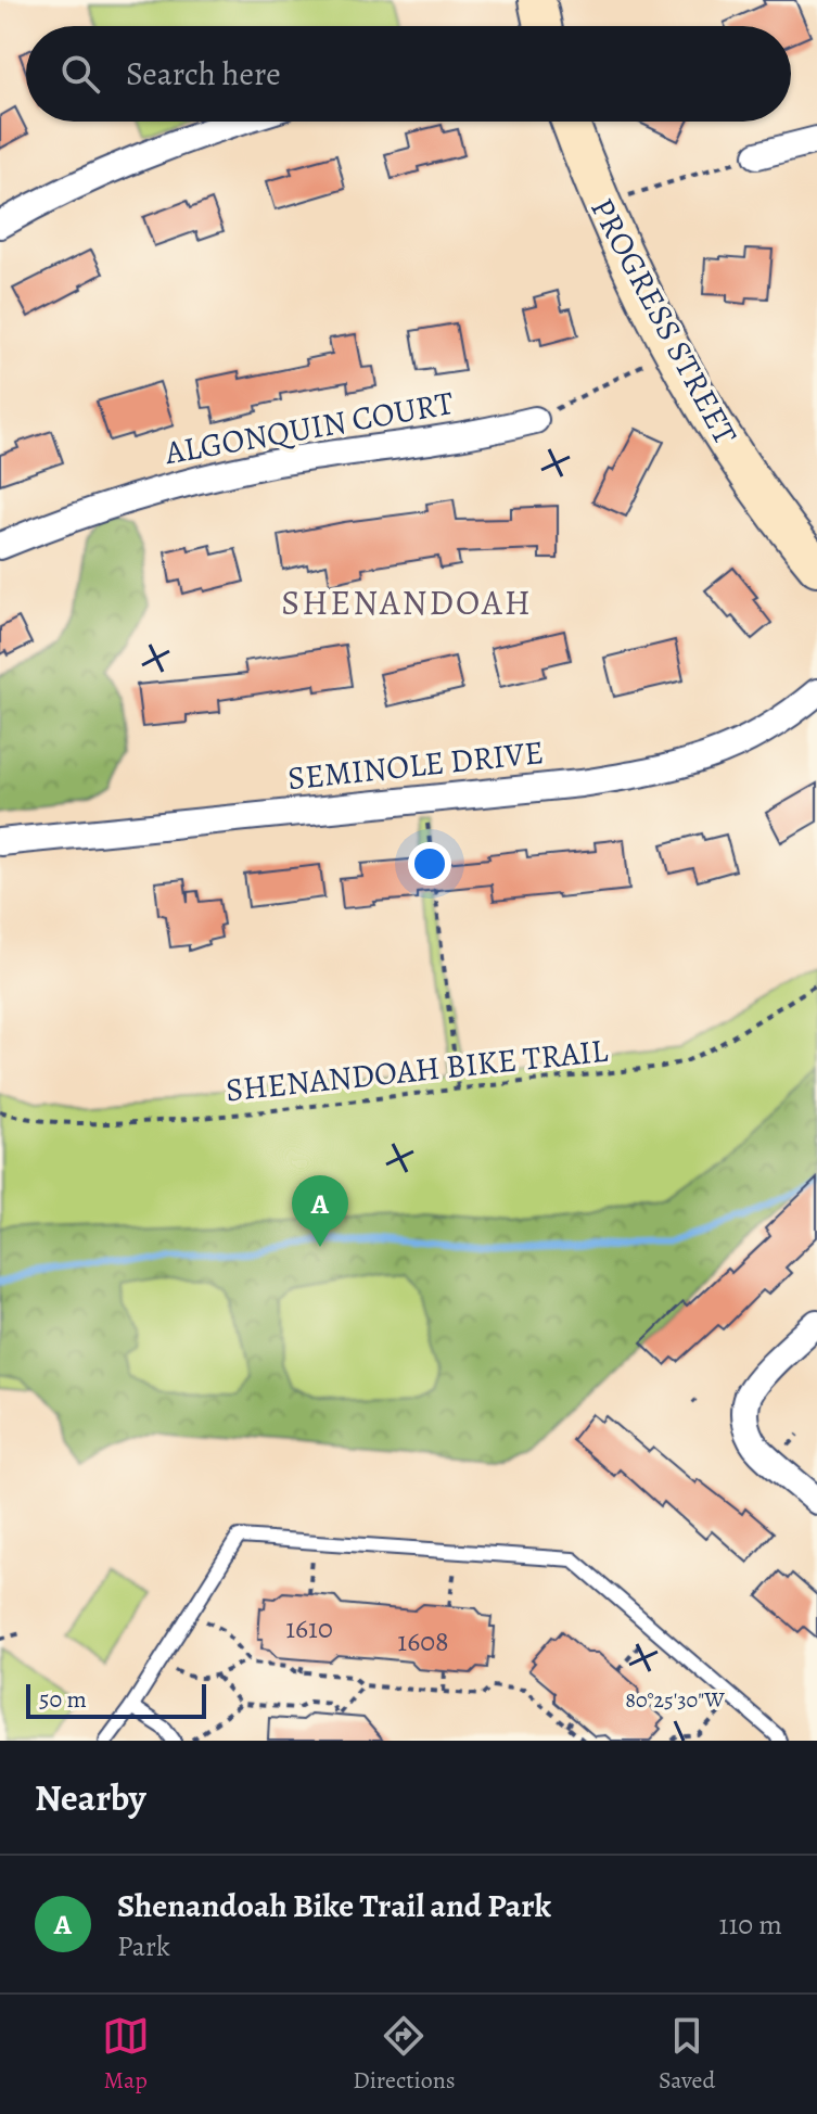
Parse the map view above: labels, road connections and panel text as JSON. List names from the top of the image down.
{
  "streets": {
    "street": ["PROGRESS STREET", "ALGONQUIN COURT", "SEMINOLE DRIVE"],
    "path": ["SHENANDOAH BIKE TRAIL"]
  },
  "districts": ["SHENANDOAH"],
  "house_numbers": ["1610", "1608"],
  "scale_bar": "50 m",
  "page": {
    "search": "Search here",
    "pins": "A",
    "scale": "50 m",
    "heading": "Nearby",
    "list": [
      {
        "mark": "A",
        "name": "Shenandoah Bike Trail and Park",
        "note": "Park",
        "value": "110 m"
      }
    ],
    "nav": ["Map", "Directions", "Saved"]
  },
  "coordinates": ["80°25'30\"W"]
}
